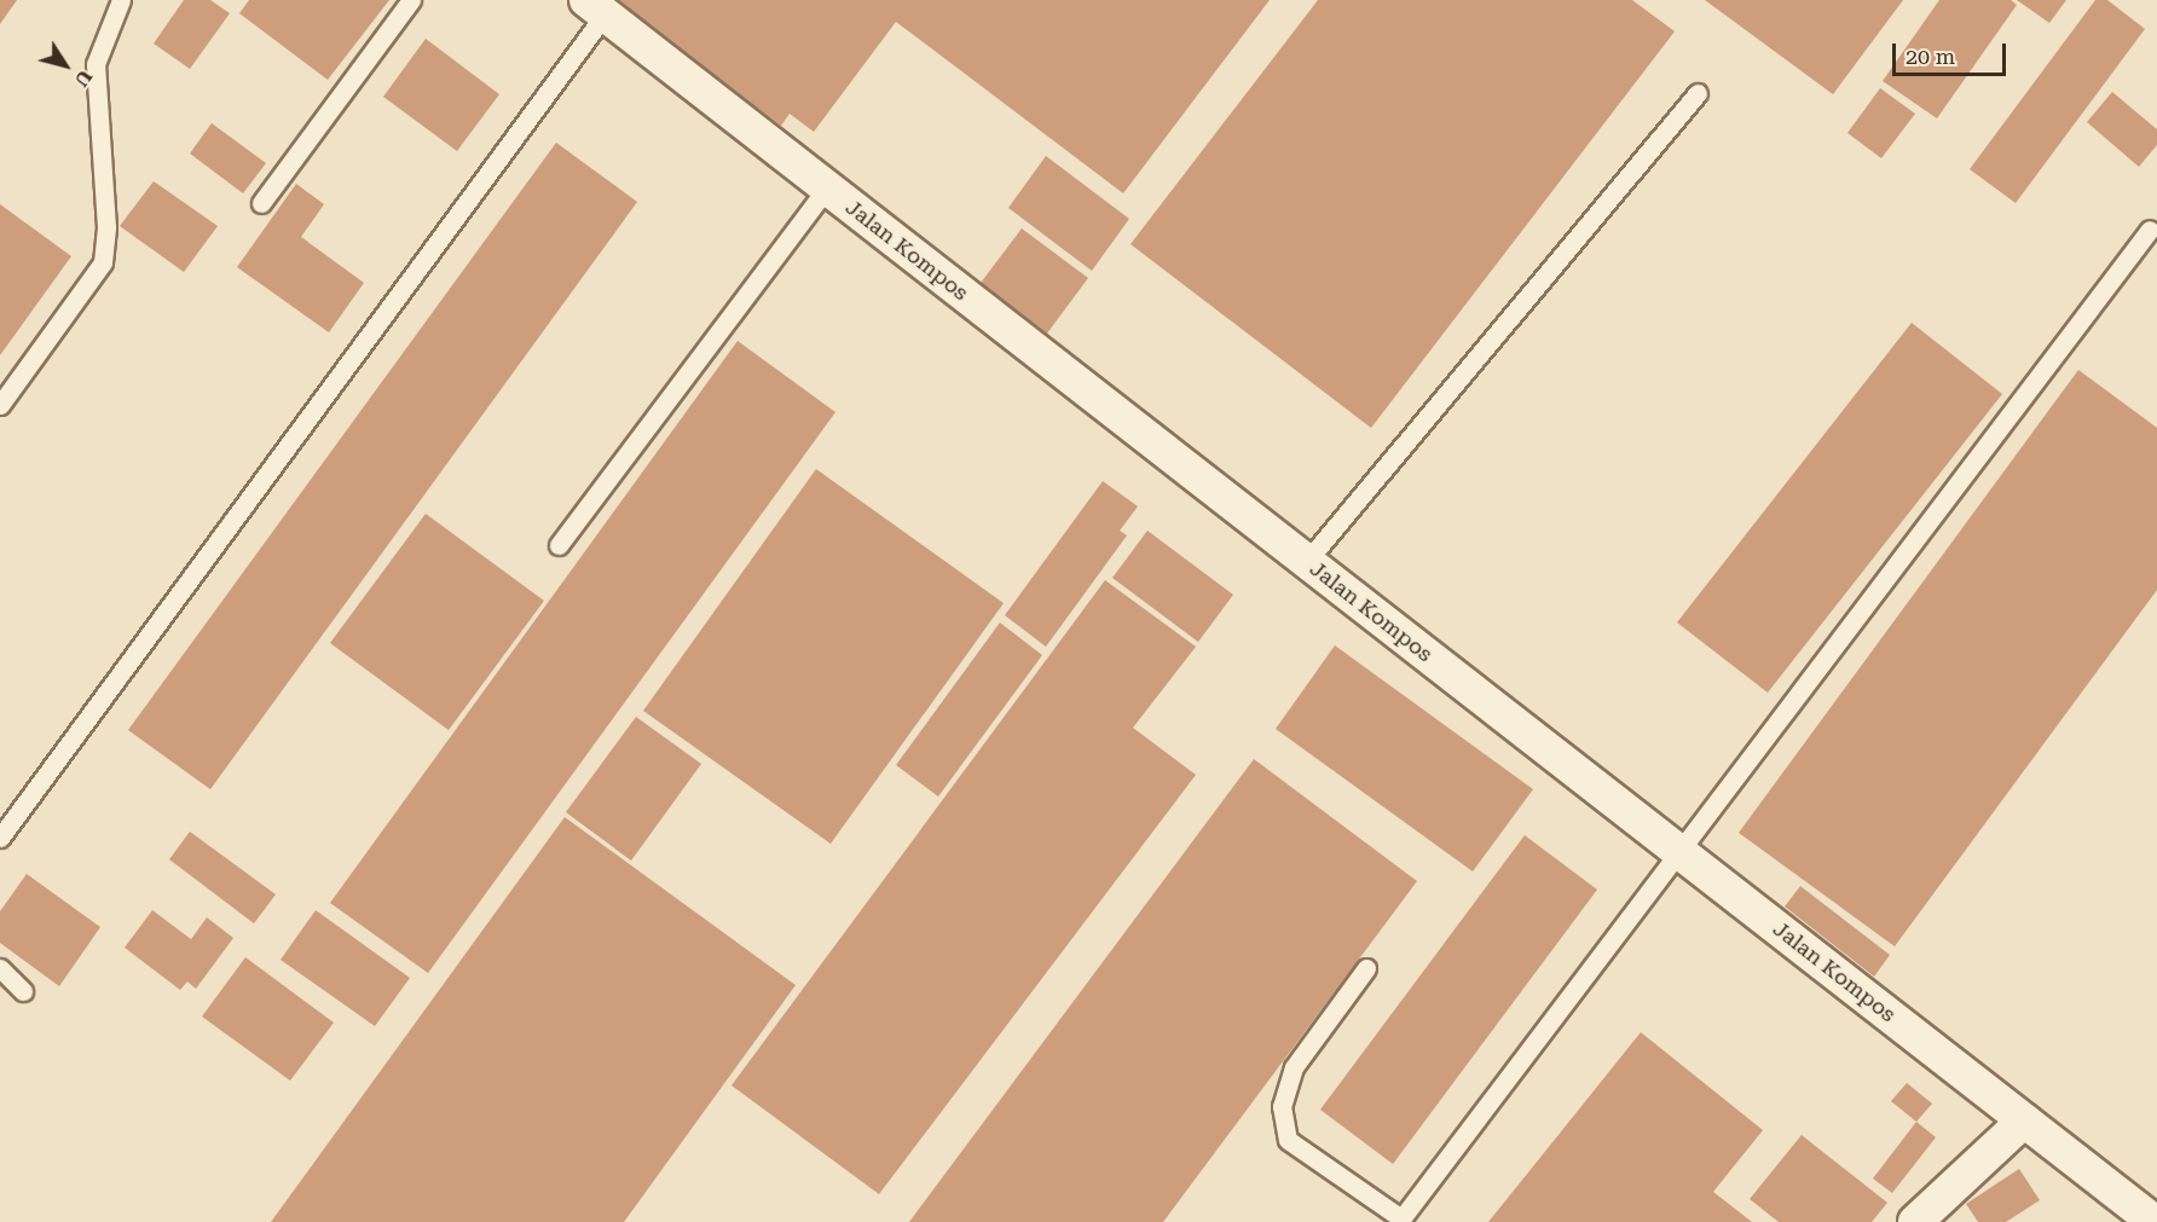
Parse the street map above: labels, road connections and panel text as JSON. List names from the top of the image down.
{
  "streets": {
    "street": ["Jalan Kompos"]
  },
  "scale_bar": "20 m",
  "north": "bottom right"
}
